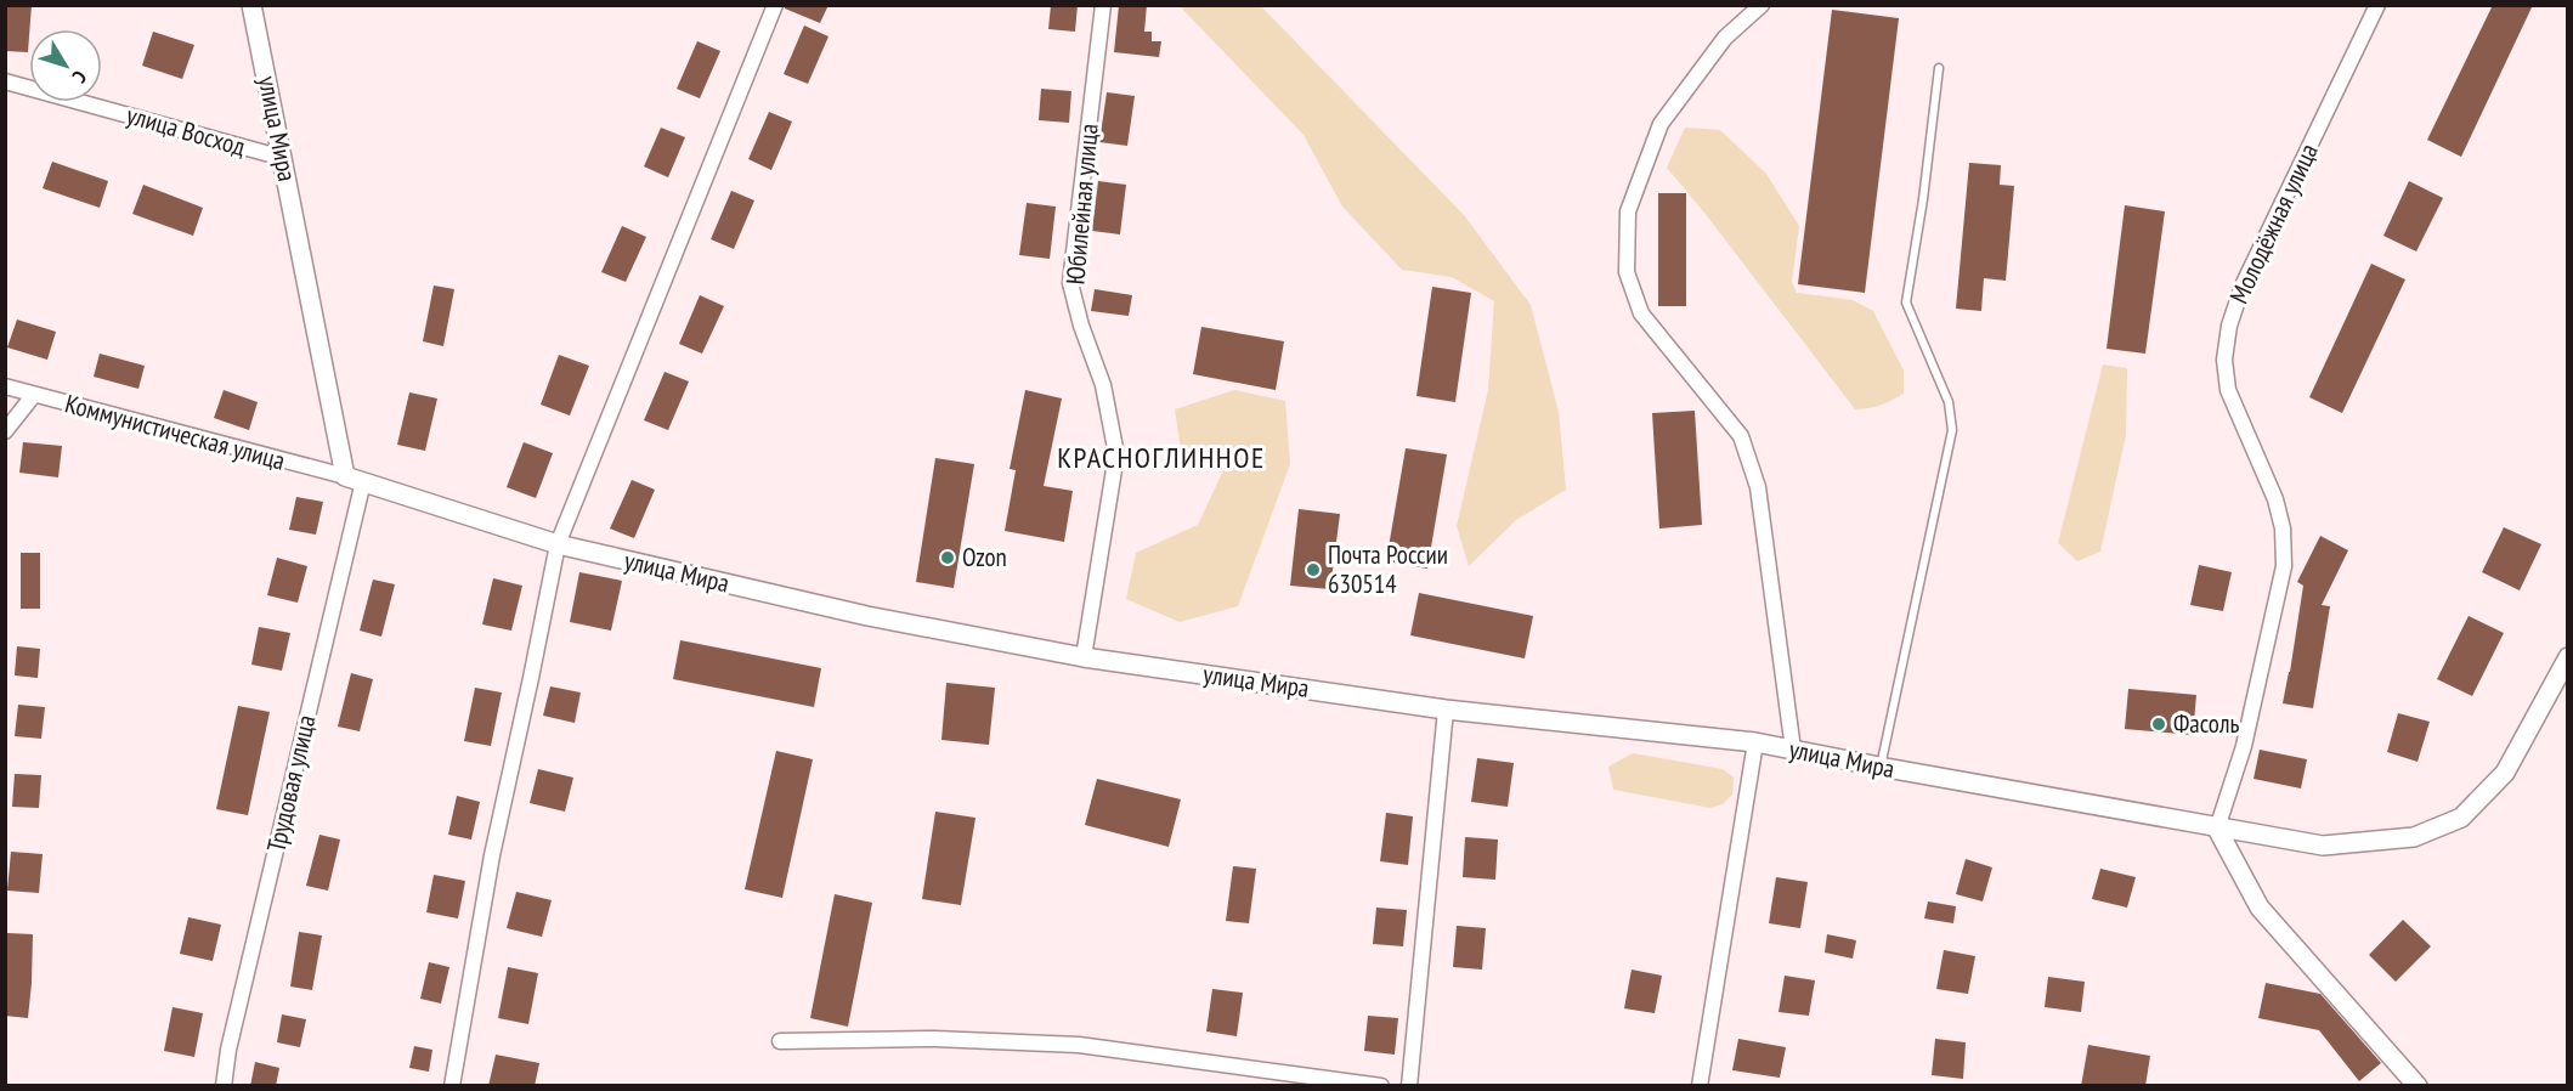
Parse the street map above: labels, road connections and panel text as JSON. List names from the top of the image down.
{
  "streets": {
    "street": [
      "улица Мира",
      "улица Восход",
      "Юбилейная улица",
      "Молодёжная улица",
      "Коммунистическая улица",
      "Трудовая улица"
    ]
  },
  "crossings": [
    ["улица Мира", "улица Восход"],
    ["улица Мира", "Юбилейная улица"],
    ["улица Мира", "Молодёжная улица"],
    ["улица Мира", "Коммунистическая улица"],
    ["улица Мира", "Трудовая улица"],
    ["Коммунистическая улица", "Трудовая улица"]
  ],
  "districts": ["КРАСНОГЛИННОЕ"],
  "places": ["Ozon", "Почта России 630514", "Фасоль"],
  "north": "bottom right"
}
